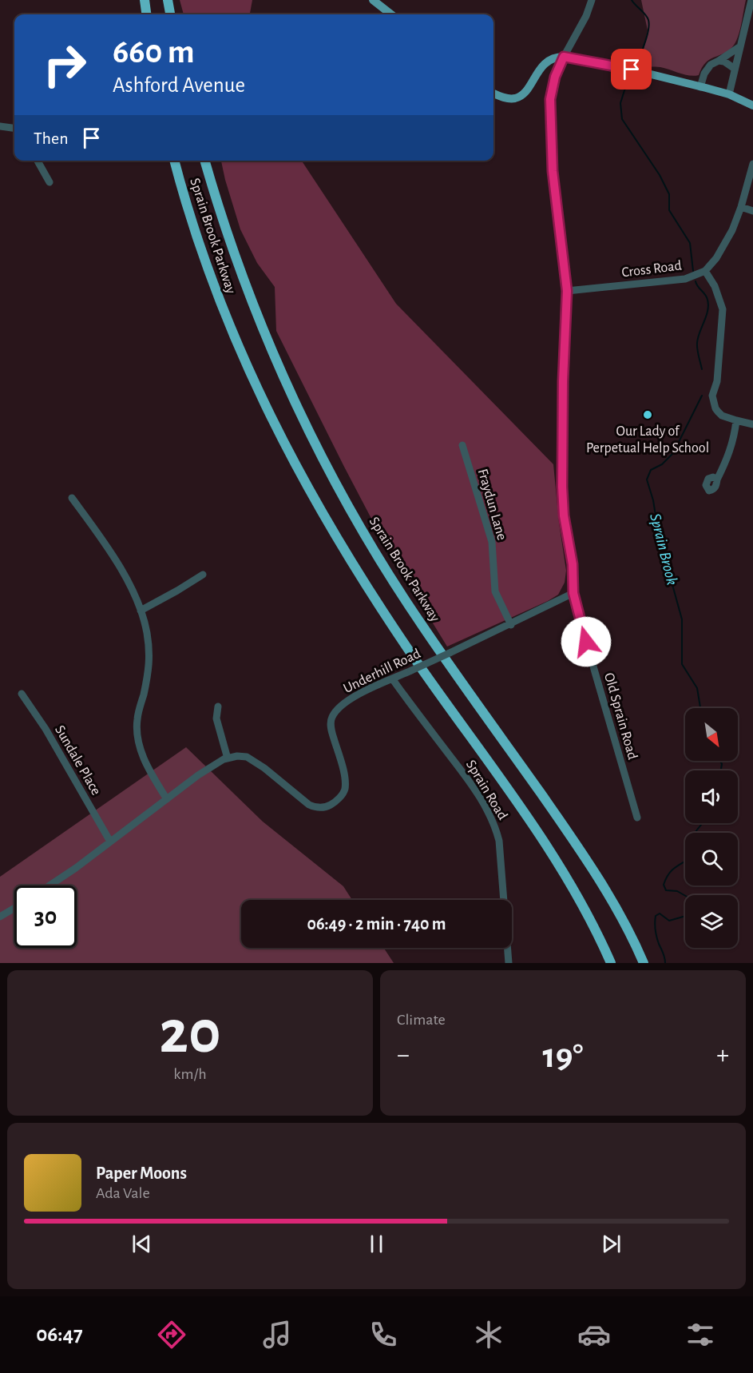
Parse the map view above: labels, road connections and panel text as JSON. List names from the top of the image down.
{
  "streets": {
    "highway": ["Sprain Brook Parkway"],
    "street": [
      "Cross Road",
      "Fraydun Lane",
      "Underhill Road",
      "Old Sprain Road",
      "Sundale Place",
      "Sprain Road"
    ]
  },
  "crossings": [
    ["Cross Road", "Old Sprain Road"],
    ["Fraydun Lane", "Underhill Road"],
    ["Underhill Road", "Old Sprain Road"],
    ["Underhill Road", "Sprain Road"]
  ],
  "water": ["Sprain Brook"],
  "places": ["Our Lady of Perpetual Help School"],
  "north": "bottom right",
  "page": {
    "turn": ["660 m", "Ashford Avenue"],
    "then": "Then",
    "limit": "30",
    "trip": "06:49 · 2 min · 740 m",
    "tile": [
      ["20", "km/h"],
      "Climate"
    ],
    "heat": ["−", "19°", "+"],
    "song": ["Paper Moons", "Ada Vale"],
    "tabs": "06:47"
  }
}
